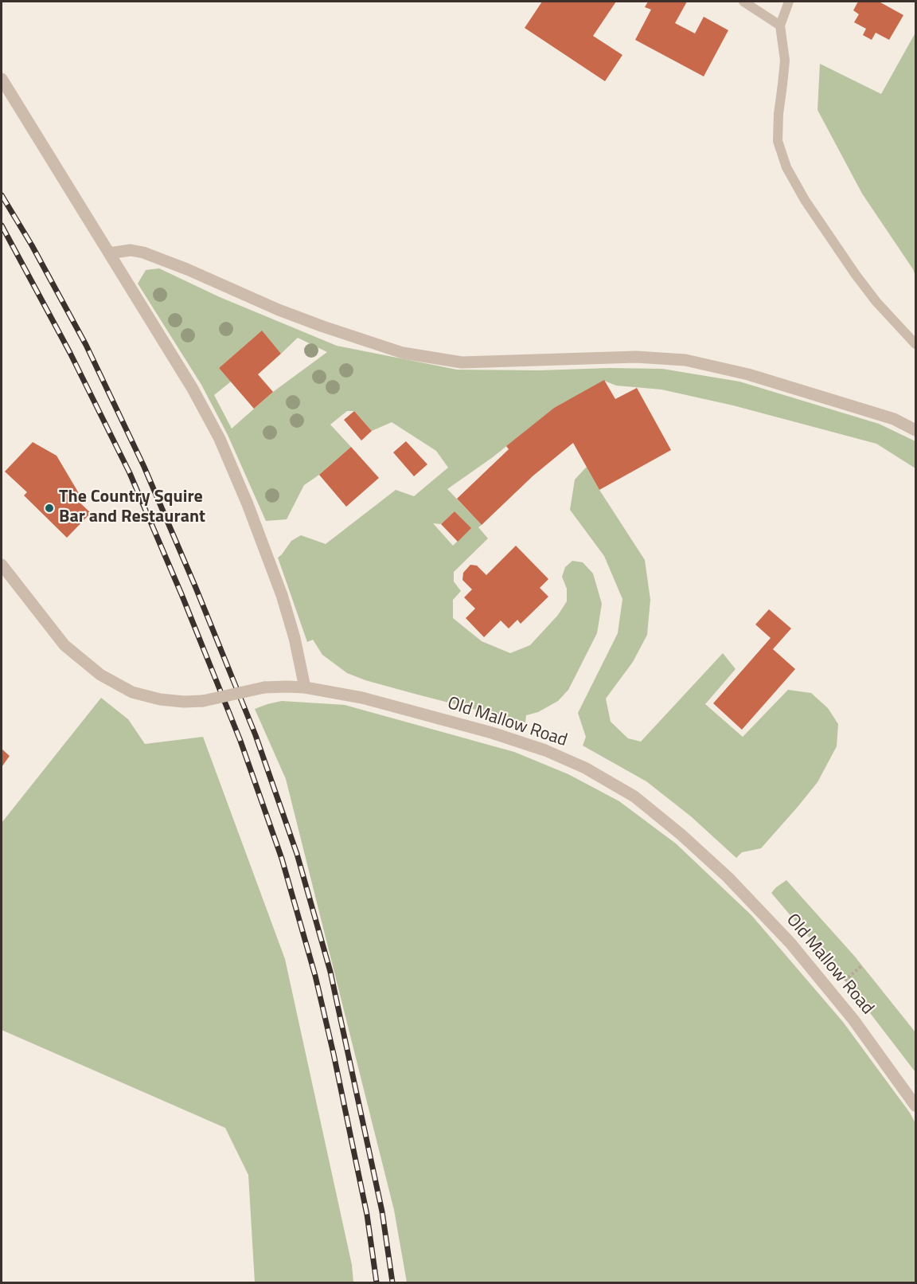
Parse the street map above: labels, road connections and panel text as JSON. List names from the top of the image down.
{
  "streets": {
    "street": ["Old Mallow Road"]
  },
  "places": ["The Country Squire Bar and Restaurant"]
}
